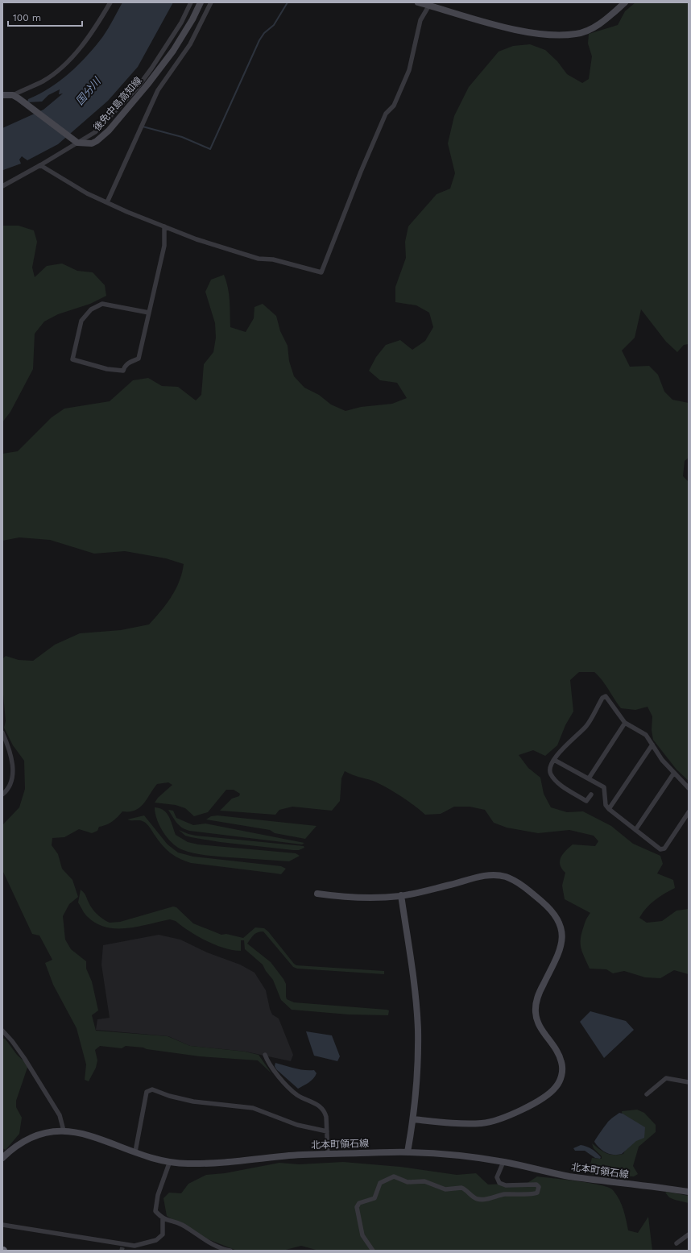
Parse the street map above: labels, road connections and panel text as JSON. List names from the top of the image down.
{
  "streets": {
    "main road": ["後免中島高知線", "北本町領石線"]
  },
  "water": ["国分川"],
  "scale_bar": "100 m"
}
